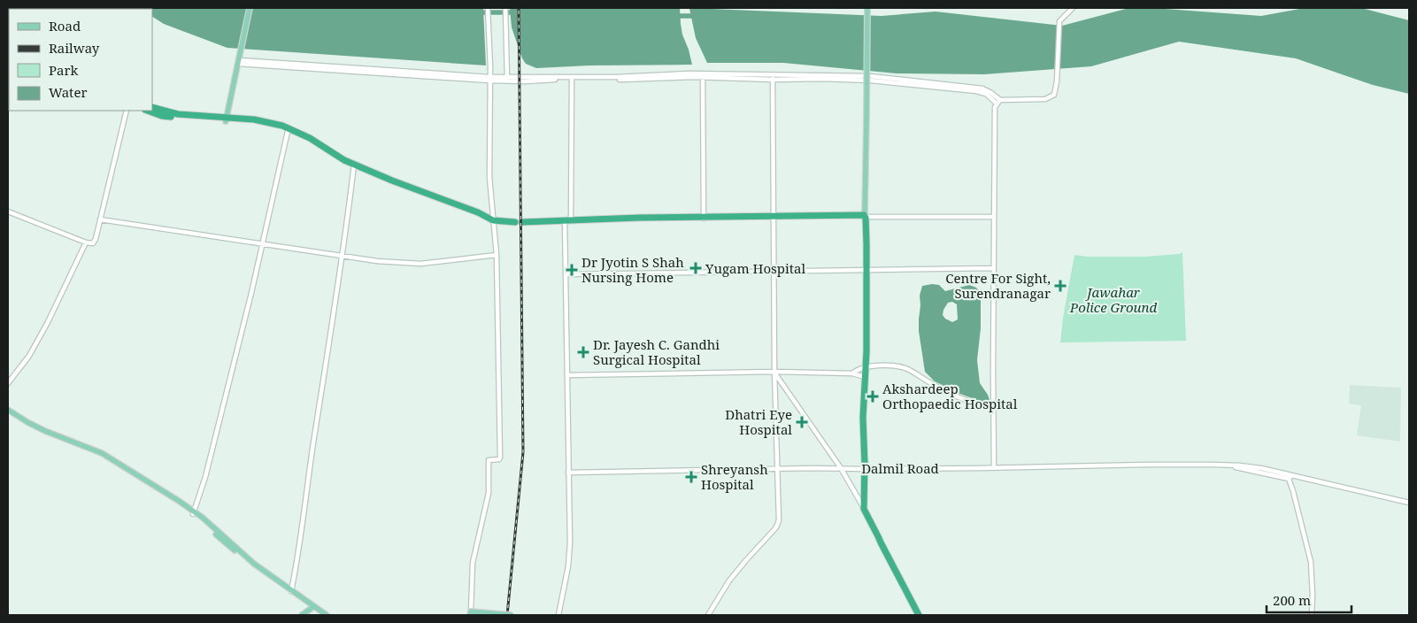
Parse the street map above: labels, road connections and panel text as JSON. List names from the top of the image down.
{
  "streets": {
    "street": ["Dalmil Road"]
  },
  "parks": ["Jawahar Police Ground"],
  "places": {
    "health": [
      "Yugam Hospital",
      "Dr Jyotin S Shah Nursing Home",
      "Centre For Sight, Surendranagar",
      "Dr. Jayesh C. Gandhi Surgical Hospital",
      "Akshardeep Orthopaedic Hospital",
      "Dhatri Eye Hospital",
      "Shreyansh Hospital"
    ]
  },
  "legend": [
    "Road",
    "Railway",
    "Park",
    "Water"
  ],
  "scale_bar": "200 m"
}
